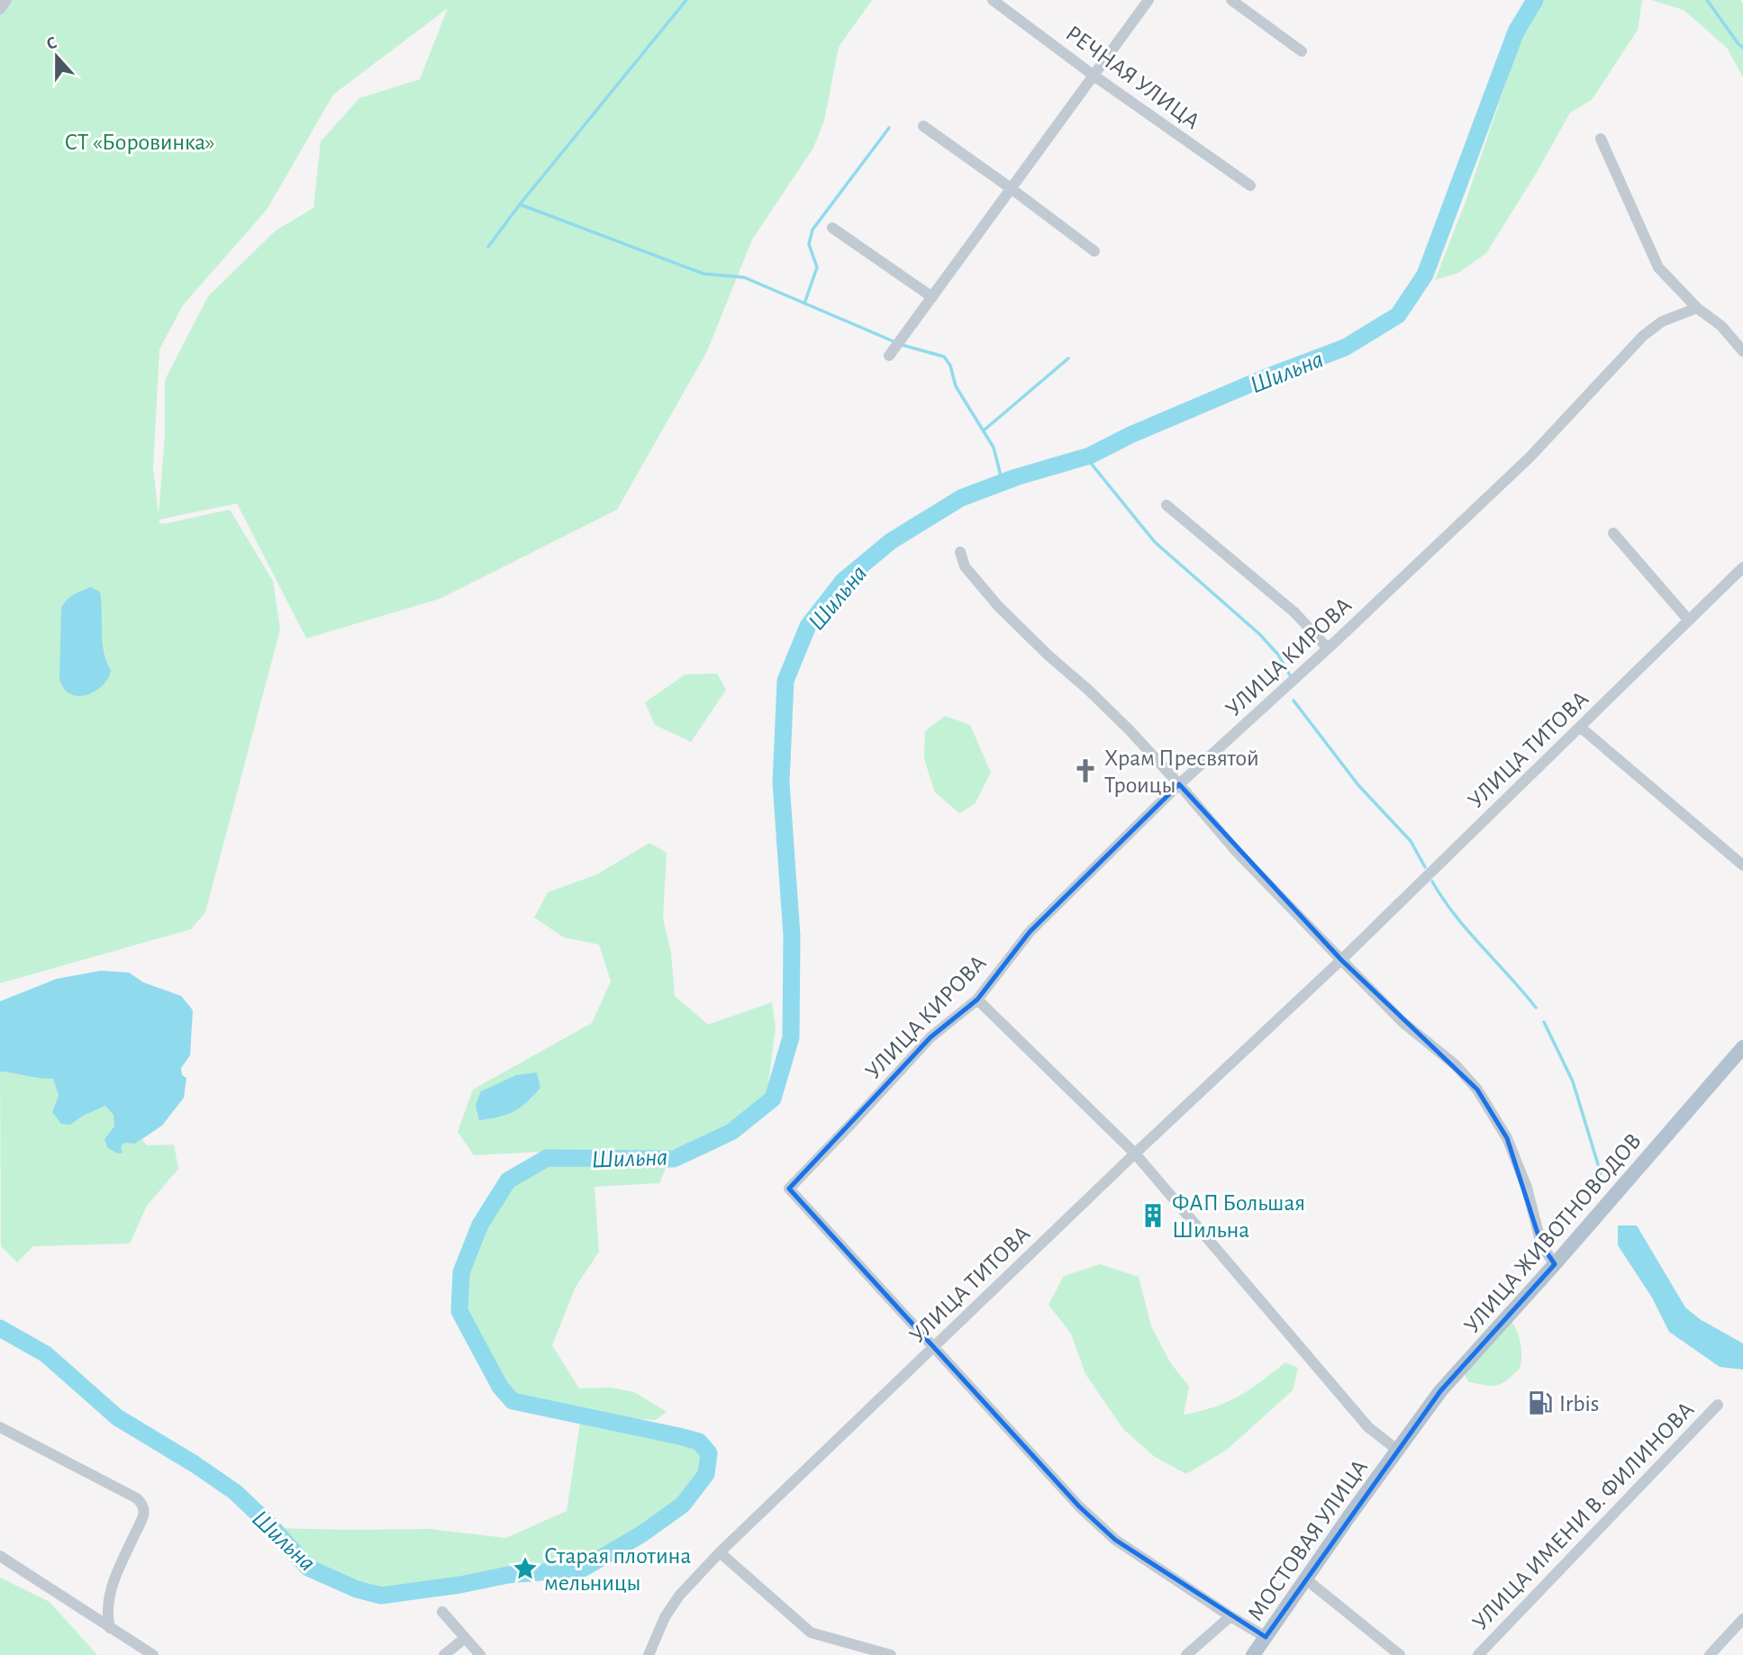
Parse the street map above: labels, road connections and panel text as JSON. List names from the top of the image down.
{
  "streets": {
    "main road": ["УЛИЦА ЖИВОТНОВОДОВ", "МОСТОВАЯ УЛИЦА"],
    "street": [
      "РЕЧНАЯ УЛИЦА",
      "УЛИЦА КИРОВА",
      "УЛИЦА ТИТОВА",
      "УЛИЦА ИМЕНИ В. ФИЛИНОВА"
    ]
  },
  "crossings": [
    ["УЛИЦА КИРОВА", "УЛИЦА ТИТОВА"],
    ["УЛИЦА ЖИВОТНОВОДОВ", "МОСТОВАЯ УЛИЦА"]
  ],
  "water": ["Шильна"],
  "parks": ["СТ «Боровинка»"],
  "places": {
    "church": ["Храм Пресвятой Троицы"],
    "building": ["ФАП Большая Шильна"],
    "fuel station": ["Irbis"],
    "place": ["Старая плотина мельницы"]
  },
  "north": "top"
}
